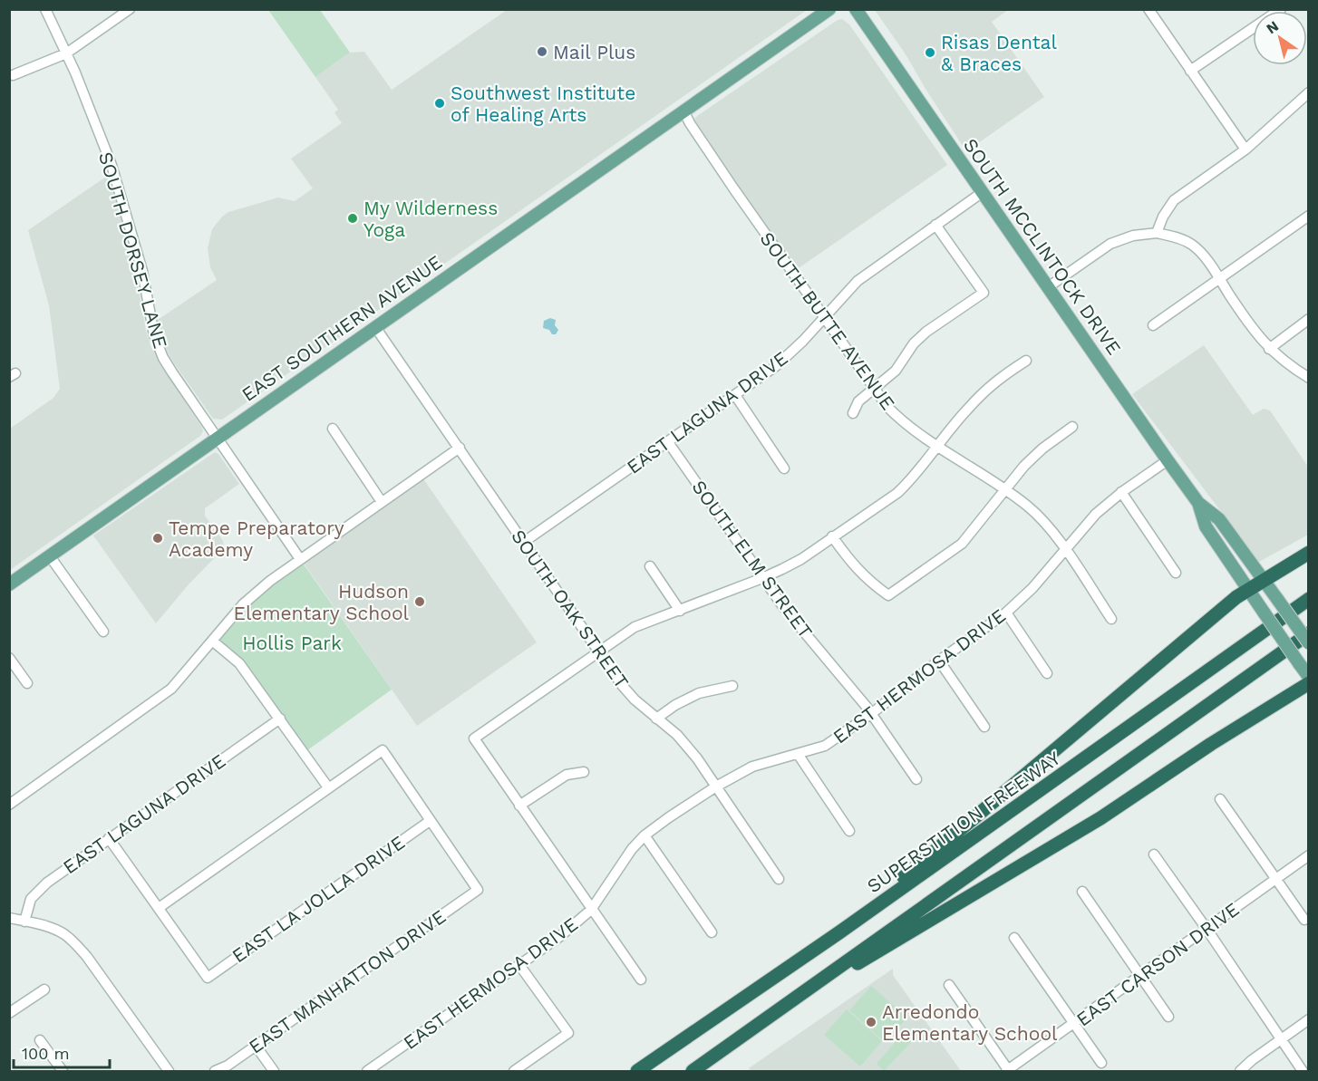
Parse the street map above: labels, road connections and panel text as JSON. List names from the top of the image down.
{
  "streets": {
    "highway": ["SUPERSTITION FREEWAY"],
    "main road": ["SOUTH MCCLINTOCK DRIVE", "EAST SOUTHERN AVENUE"],
    "street": [
      "SOUTH DORSEY LANE",
      "SOUTH BUTTE AVENUE",
      "EAST LAGUNA DRIVE",
      "SOUTH ELM STREET",
      "SOUTH OAK STREET",
      "EAST HERMOSA DRIVE",
      "EAST LA JOLLA DRIVE",
      "EAST CARSON DRIVE",
      "EAST MANHATTON DRIVE"
    ]
  },
  "crossings": [
    ["SOUTH MCCLINTOCK DRIVE", "EAST LAGUNA DRIVE"],
    ["SOUTH MCCLINTOCK DRIVE", "EAST HERMOSA DRIVE"],
    ["SOUTH DORSEY LANE", "EAST SOUTHERN AVENUE"],
    ["SOUTH BUTTE AVENUE", "EAST SOUTHERN AVENUE"],
    ["SOUTH BUTTE AVENUE", "EAST LAGUNA DRIVE"],
    ["SOUTH BUTTE AVENUE", "EAST HERMOSA DRIVE"],
    ["EAST SOUTHERN AVENUE", "SOUTH OAK STREET"],
    ["EAST LAGUNA DRIVE", "SOUTH ELM STREET"],
    ["EAST LAGUNA DRIVE", "SOUTH OAK STREET"],
    ["SOUTH ELM STREET", "EAST HERMOSA DRIVE"],
    ["SOUTH OAK STREET", "EAST HERMOSA DRIVE"],
    ["EAST LA JOLLA DRIVE", "EAST MANHATTON DRIVE"]
  ],
  "parks": ["Hollis Park"],
  "places": [
    "Mail Plus",
    "Risas Dental & Braces",
    "Southwest Institute of Healing Arts",
    "My Wilderness Yoga",
    "Tempe Preparatory Academy",
    "Hudson Elementary School",
    "Arredondo Elementary School"
  ],
  "scale_bar": "100 m",
  "north": "top left"
}
